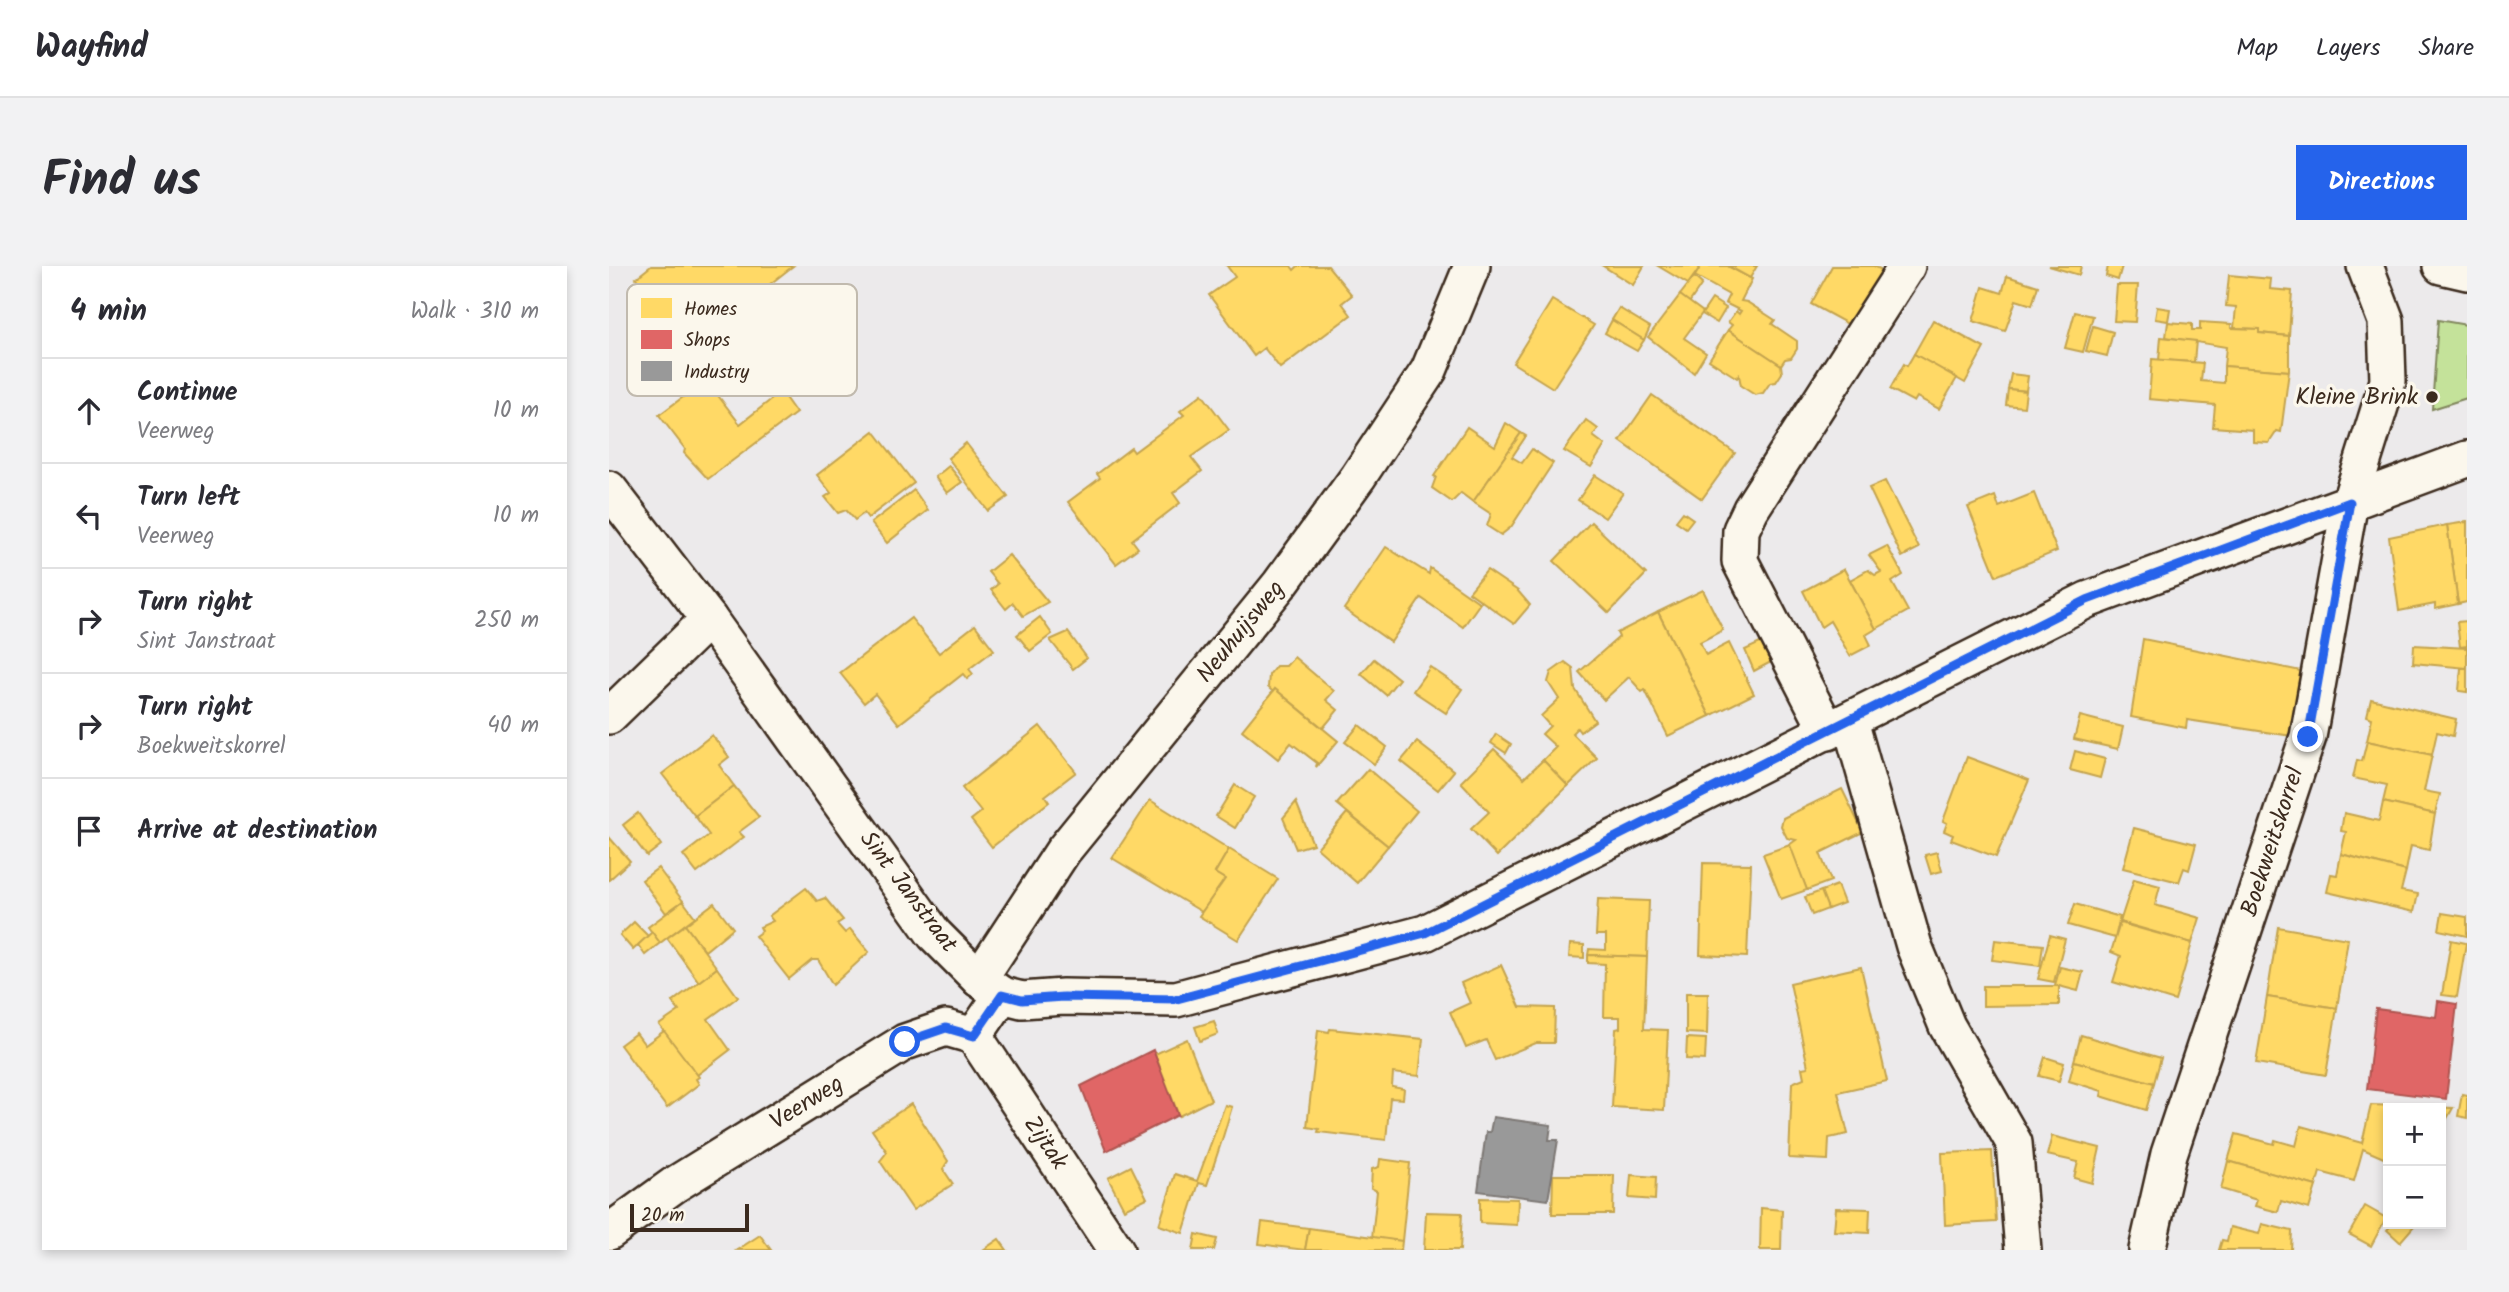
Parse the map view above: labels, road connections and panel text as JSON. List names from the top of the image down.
{
  "streets": {
    "street": [
      "Neuhuijsweg",
      "Boekweitskorrel",
      "Sint Janstraat",
      "Veerweg",
      "Zijtak"
    ]
  },
  "crossings": [
    ["Neuhuijsweg", "Sint Janstraat"],
    ["Veerweg", "Zijtak"]
  ],
  "places": ["Kleine Brink"],
  "legend": ["Homes", "Shops", "Industry"],
  "scale_bar": "20 m",
  "page": {
    "header": "Wayfind",
    "nav": ["Map", "Layers", "Share"],
    "title": "Find us",
    "buttons": "Directions",
    "heading": ["4 min", "Walk · 310 m"],
    "list": [
      ["Continue", "Veerweg", "10 m"],
      ["Turn left", "Veerweg", "10 m"],
      ["Turn right", "Sint Janstraat", "250 m"],
      ["Turn right", "Boekweitskorrel", "40 m"],
      "Arrive at destination"
    ],
    "map_buttons": ["+", "−"],
    "scale": "20 m"
  }
}
